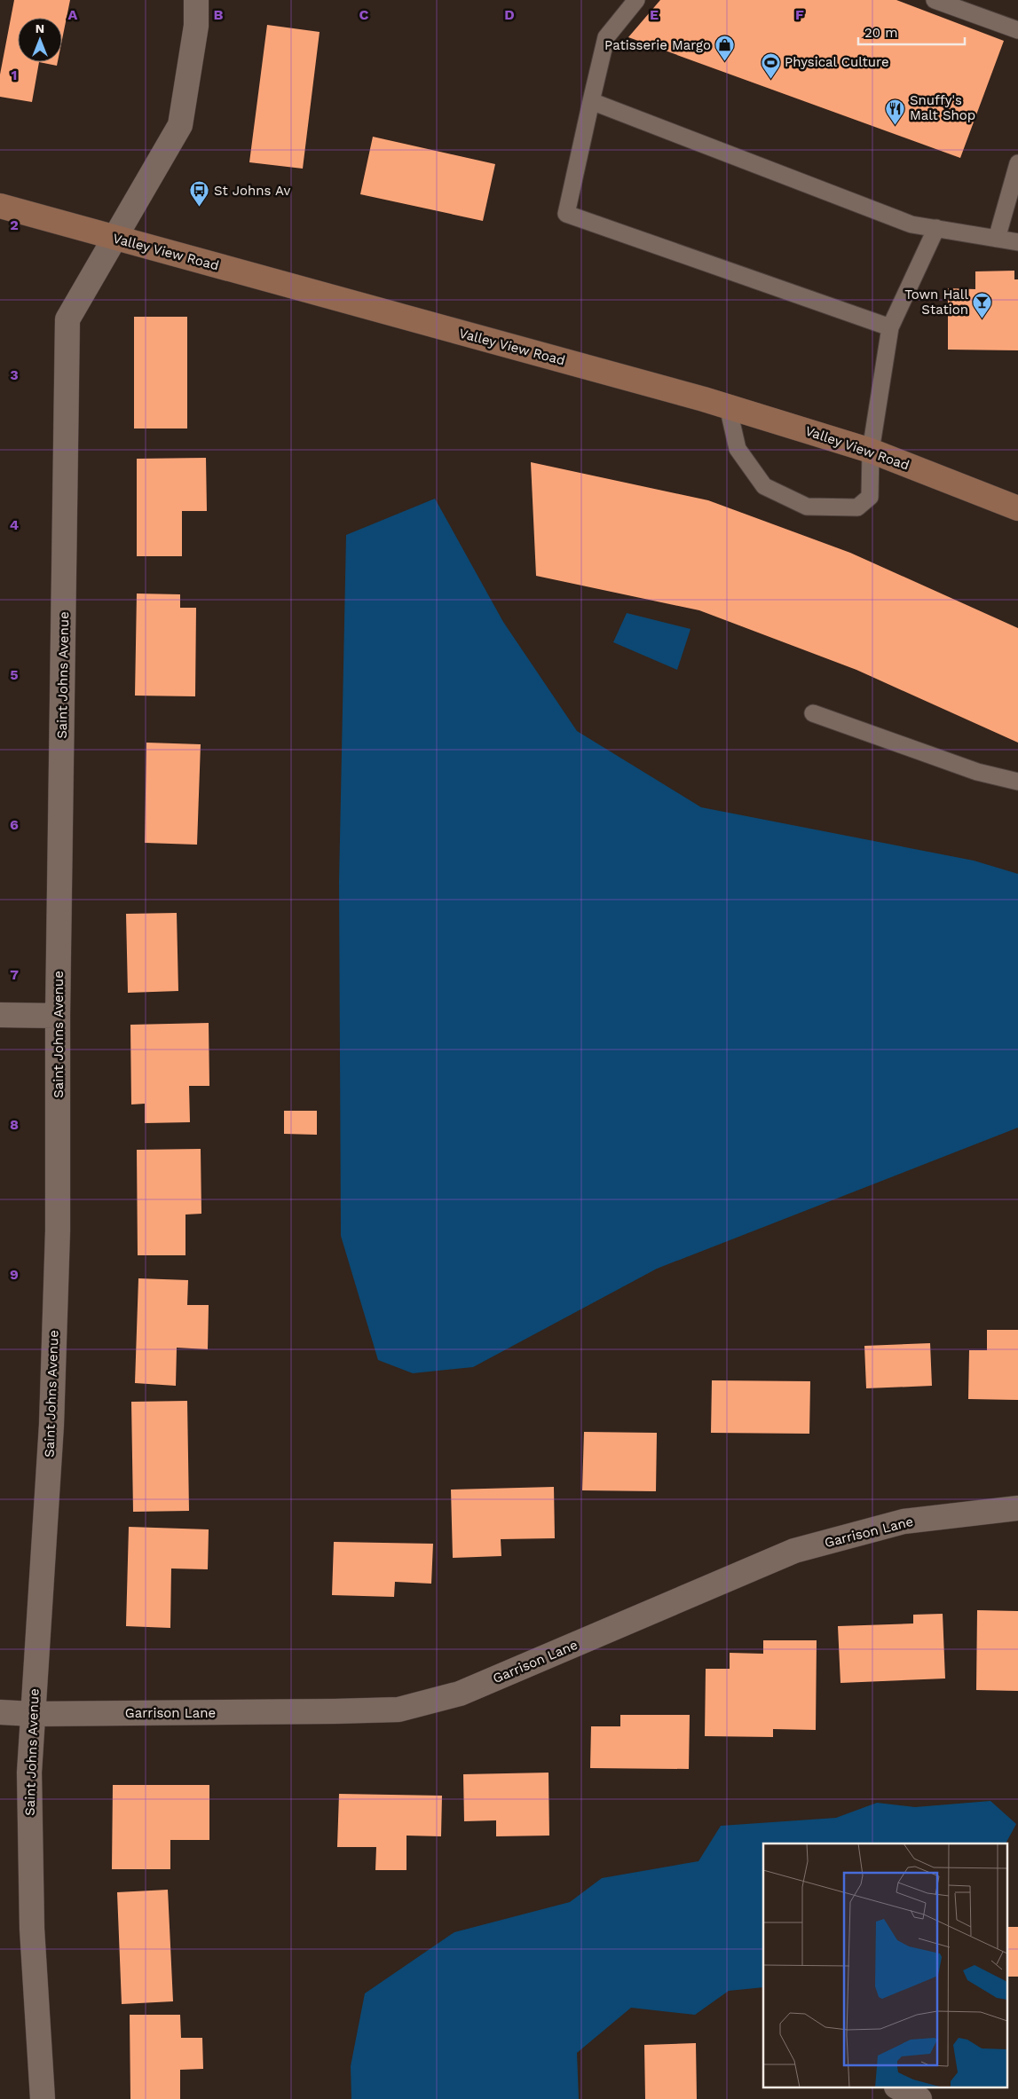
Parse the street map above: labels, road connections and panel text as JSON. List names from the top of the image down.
{
  "streets": {
    "street": ["Valley View Road", "Saint Johns Avenue", "Garrison Lane"]
  },
  "crossings": [
    ["Valley View Road", "Saint Johns Avenue"],
    ["Saint Johns Avenue", "Garrison Lane"]
  ],
  "places": {
    "shop": ["Patisserie Margo"],
    "sports": ["Physical Culture"],
    "restaurant": ["Snuffy's Malt Shop"],
    "bus stop": ["St Johns Av"],
    "bar": ["Town Hall Station"]
  },
  "scale_bar": "20 m",
  "north": "top",
  "grid": {
    "columns": [
      "A",
      "B",
      "C",
      "D",
      "E",
      "F"
    ],
    "rows": [
      "1",
      "2",
      "3",
      "4",
      "5",
      "6",
      "7",
      "8",
      "9"
    ]
  }
}
